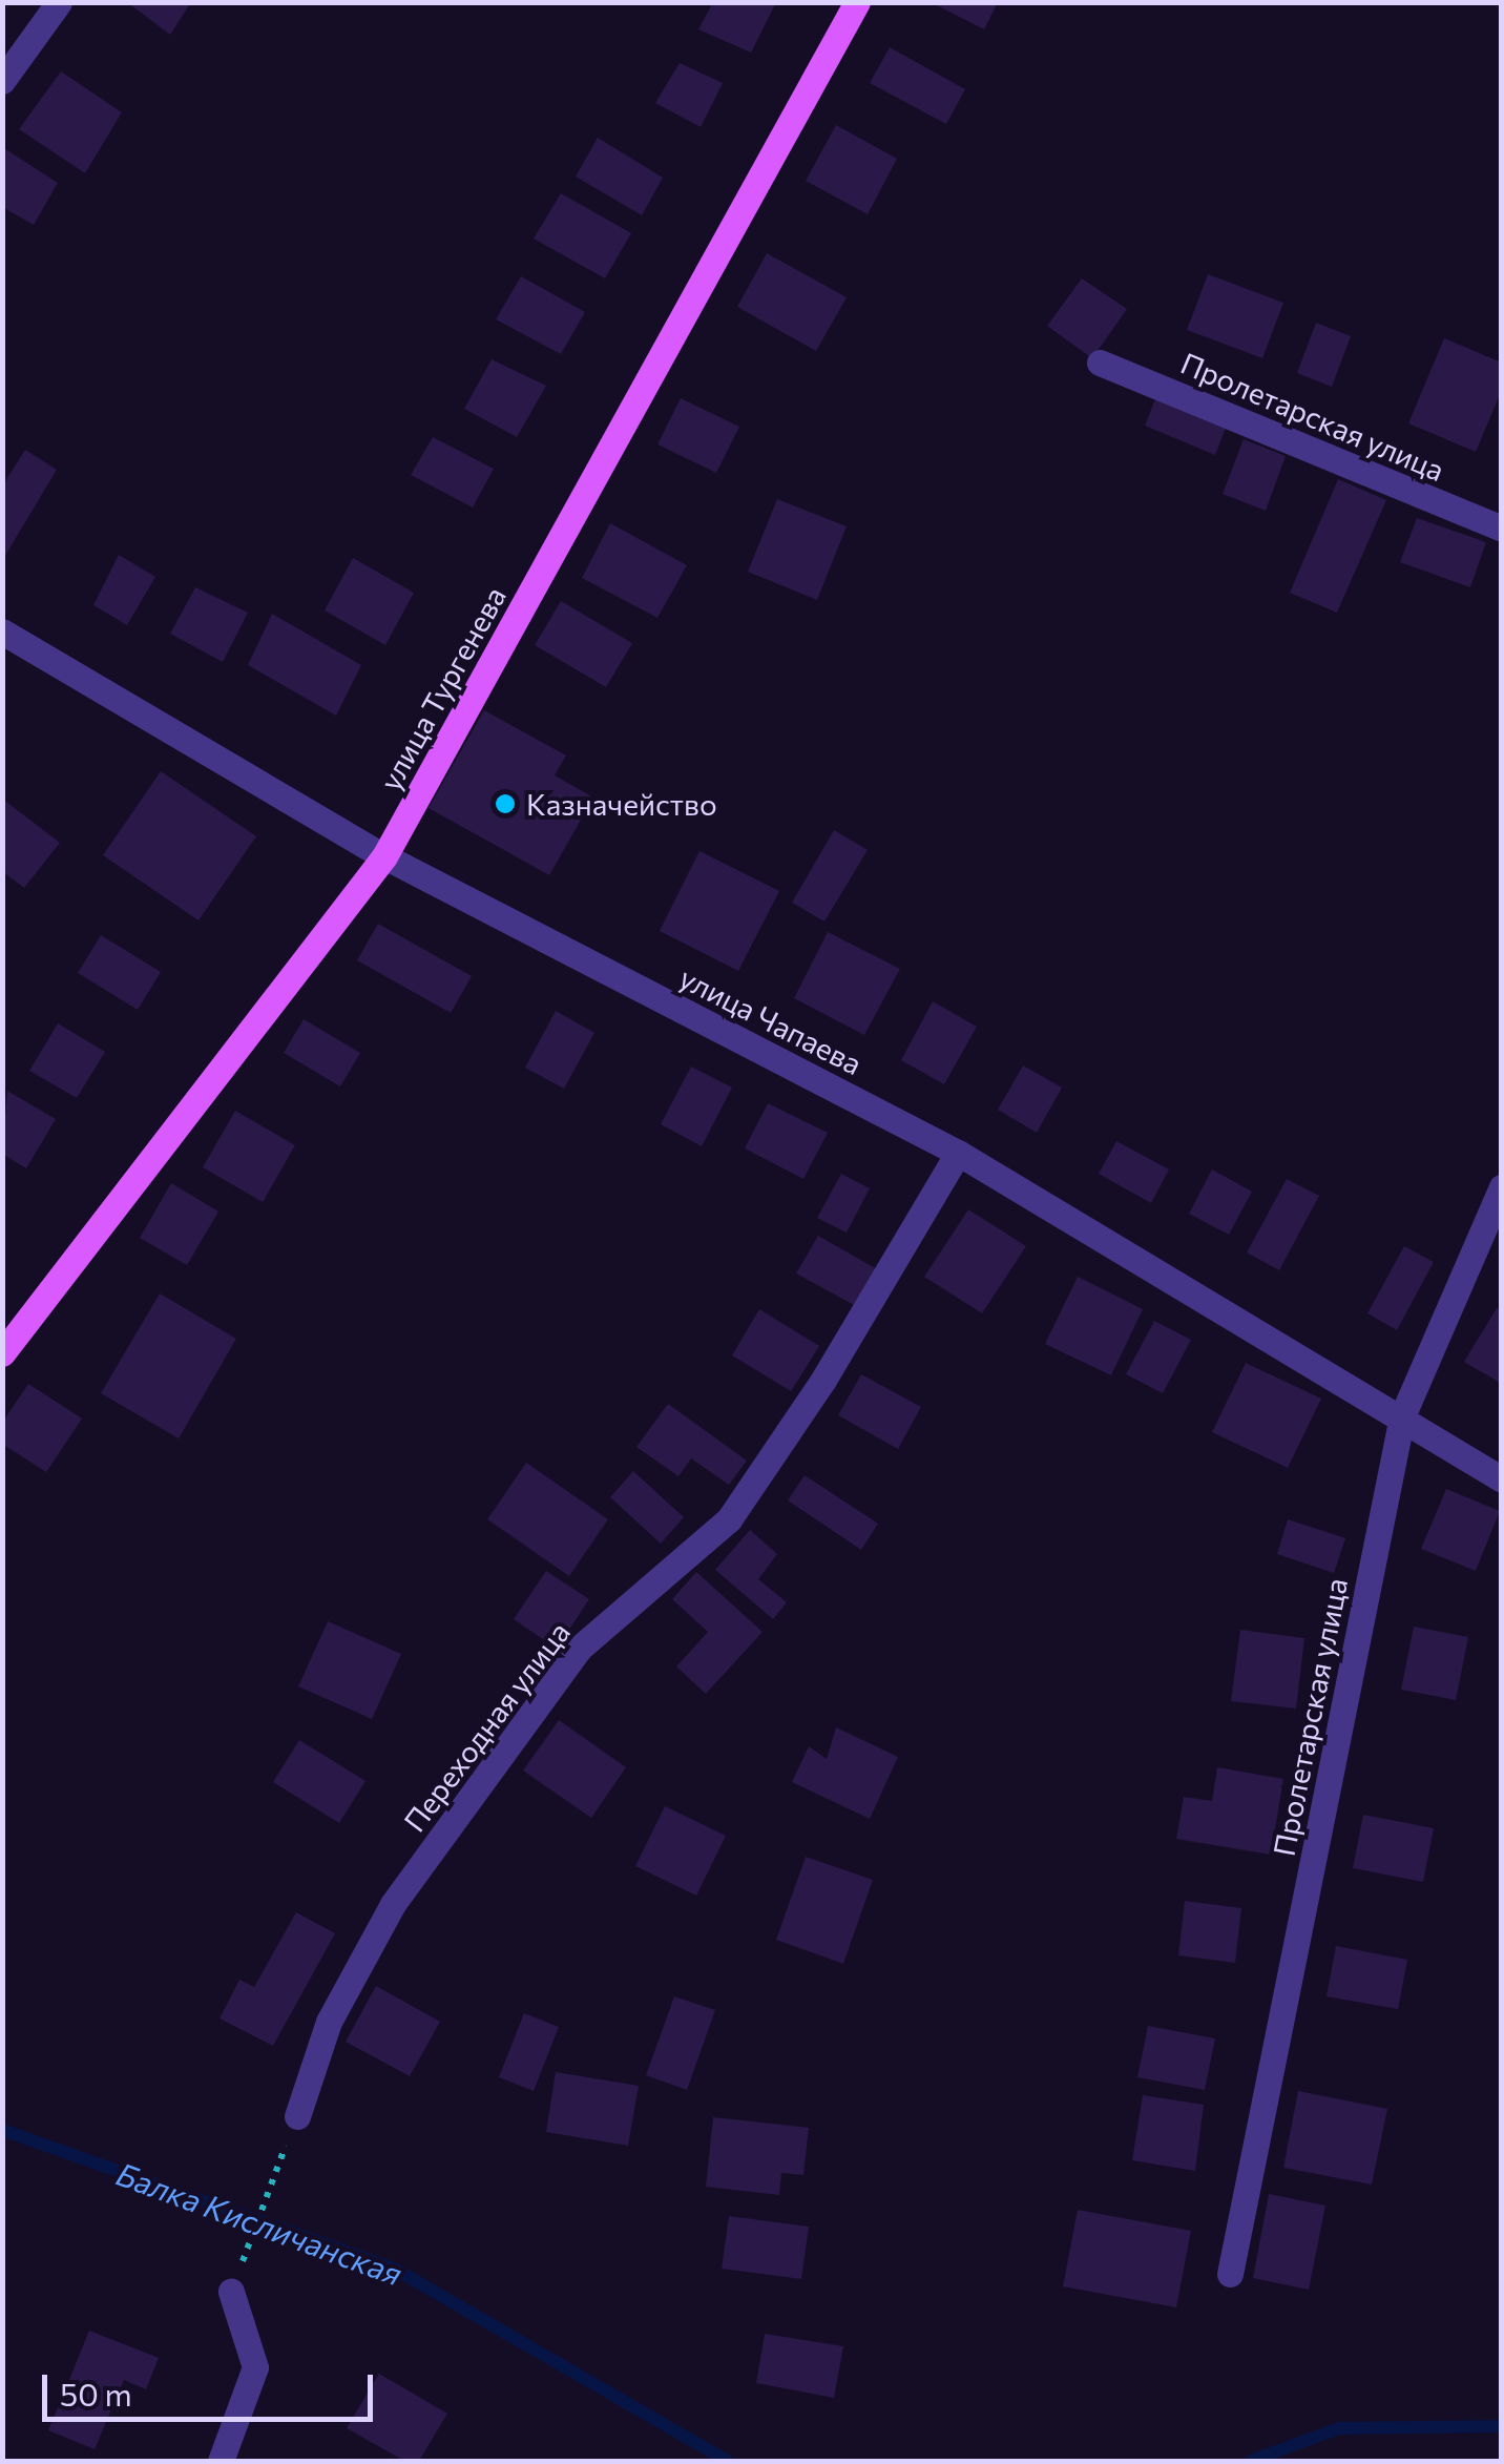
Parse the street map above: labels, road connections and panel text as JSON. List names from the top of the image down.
{
  "streets": {
    "main road": ["улица Тургенева"],
    "street": ["Пролетарская улица", "улица Чапаева", "Переходная улица"]
  },
  "crossings": [
    ["Пролетарская улица", "улица Чапаева"],
    ["улица Тургенева", "улица Чапаева"],
    ["улица Чапаева", "Переходная улица"]
  ],
  "water": ["Балка Кисличанская"],
  "places": ["Казначейство"],
  "scale_bar": "50 m"
}
